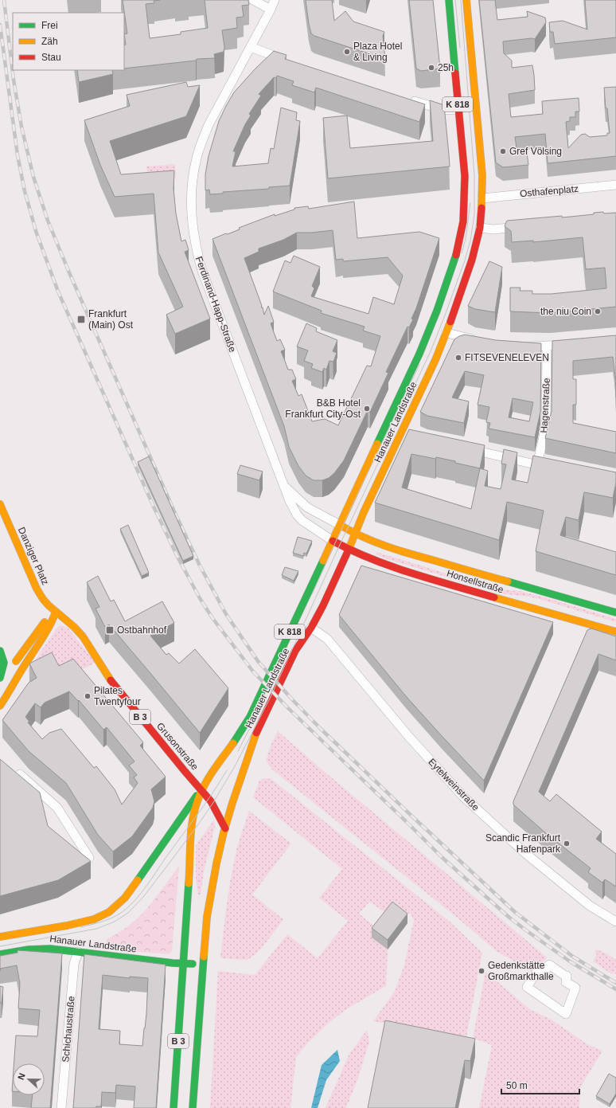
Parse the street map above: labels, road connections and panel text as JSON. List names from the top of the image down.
{
  "streets": {
    "main road": [
      "K 818",
      "Hanauer Landstraße",
      "Danziger Platz",
      "Honsellstraße",
      "B 3",
      "Grusonstraße"
    ],
    "street": [
      "Osthafenplatz",
      "Ferdinand-Happ-Straße",
      "Hagenstraße",
      "Eytelweinstraße",
      "Schichaustraße"
    ]
  },
  "crossings": [
    ["Osthafenplatz", "Hanauer Landstraße"],
    ["Ferdinand-Happ-Straße", "Hanauer Landstraße"],
    ["Ferdinand-Happ-Straße", "Honsellstraße"],
    ["Hanauer Landstraße", "Honsellstraße"],
    ["Hanauer Landstraße", "B 3"],
    ["Hanauer Landstraße", "Grusonstraße"],
    ["Hanauer Landstraße", "Eytelweinstraße"],
    ["Hanauer Landstraße", "Schichaustraße"],
    ["Danziger Platz", "Grusonstraße"],
    ["B 3", "Grusonstraße"]
  ],
  "places": {
    "other": [
      "Plaza Hotel & Living",
      "25h",
      "Gref Völsing",
      "the niu Coin",
      "FITSEVENELEVEN",
      "B&B Hotel Frankfurt City-Ost",
      "Pilates Twentyfour",
      "Scandic Frankfurt Hafenpark",
      "Gedenkstätte Großmarkthalle"
    ],
    "transit": ["Frankfurt (Main) Ost", "Ostbahnhof"]
  },
  "legend": ["Frei", "Zäh", "Stau"],
  "scale_bar": "50 m",
  "north": "left"
}
